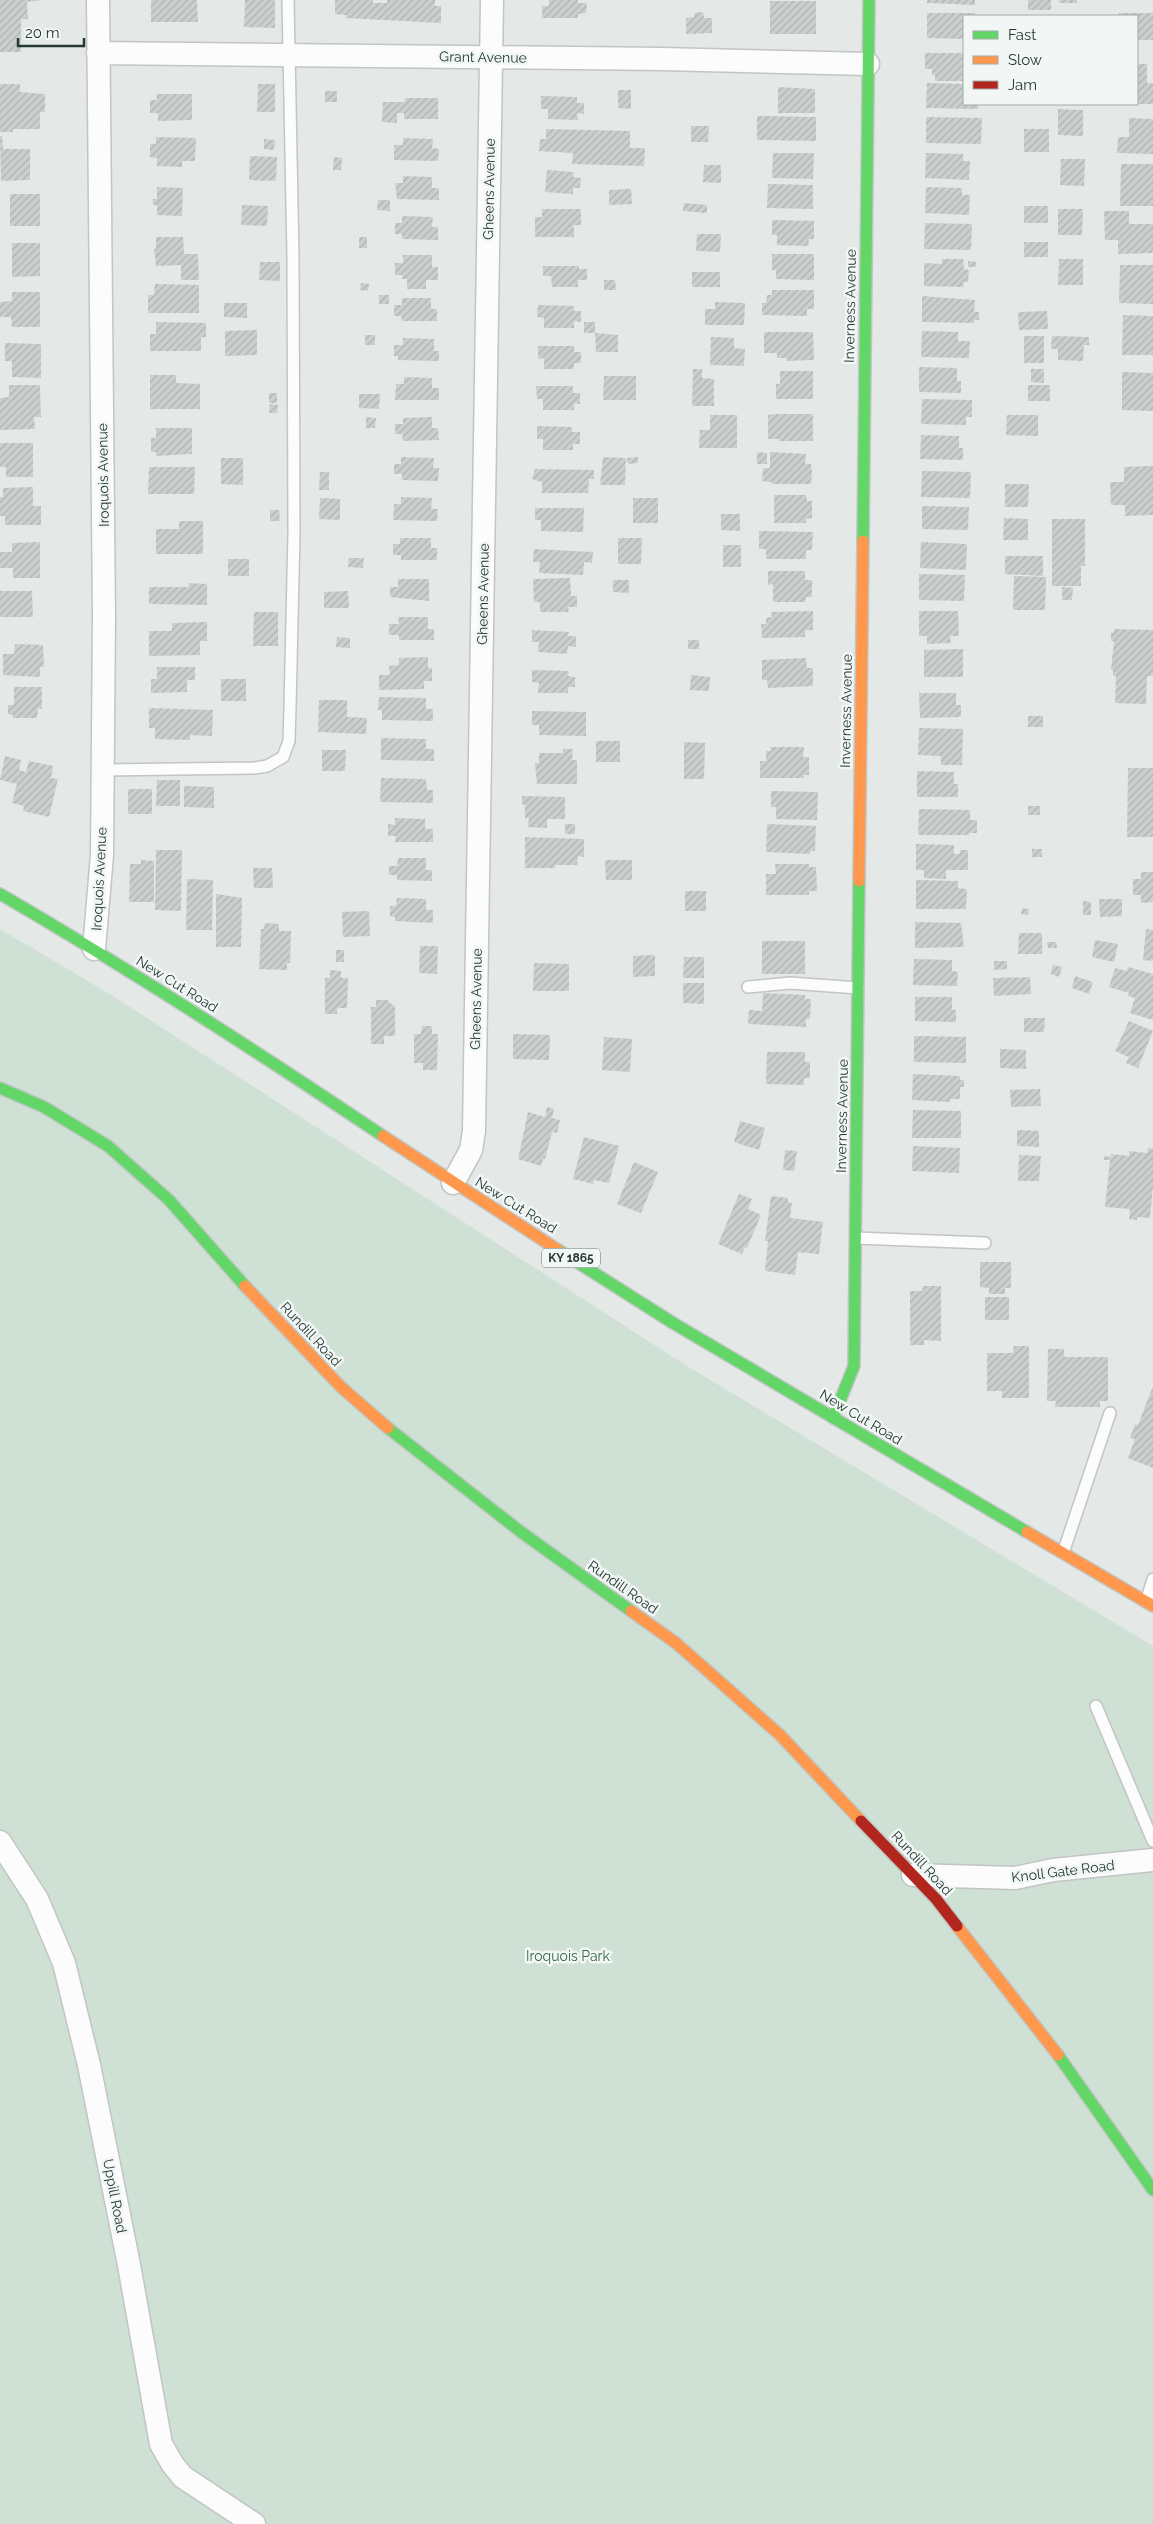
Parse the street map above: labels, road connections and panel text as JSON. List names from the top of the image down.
{
  "streets": {
    "street": [
      "Grant Avenue",
      "Gheens Avenue",
      "Inverness Avenue",
      "Iroquois Avenue",
      "New Cut Road",
      "KY 1865",
      "Rundill Road",
      "Knoll Gate Road",
      "Uppill Road"
    ]
  },
  "crossings": [
    ["Grant Avenue", "Gheens Avenue"],
    ["Grant Avenue", "Inverness Avenue"],
    ["Grant Avenue", "Iroquois Avenue"],
    ["Gheens Avenue", "New Cut Road"],
    ["Inverness Avenue", "New Cut Road"],
    ["Iroquois Avenue", "New Cut Road"],
    ["Rundill Road", "Knoll Gate Road"]
  ],
  "parks": ["Iroquois Park"],
  "legend": ["Fast", "Slow", "Jam"],
  "scale_bar": "20 m"
}
